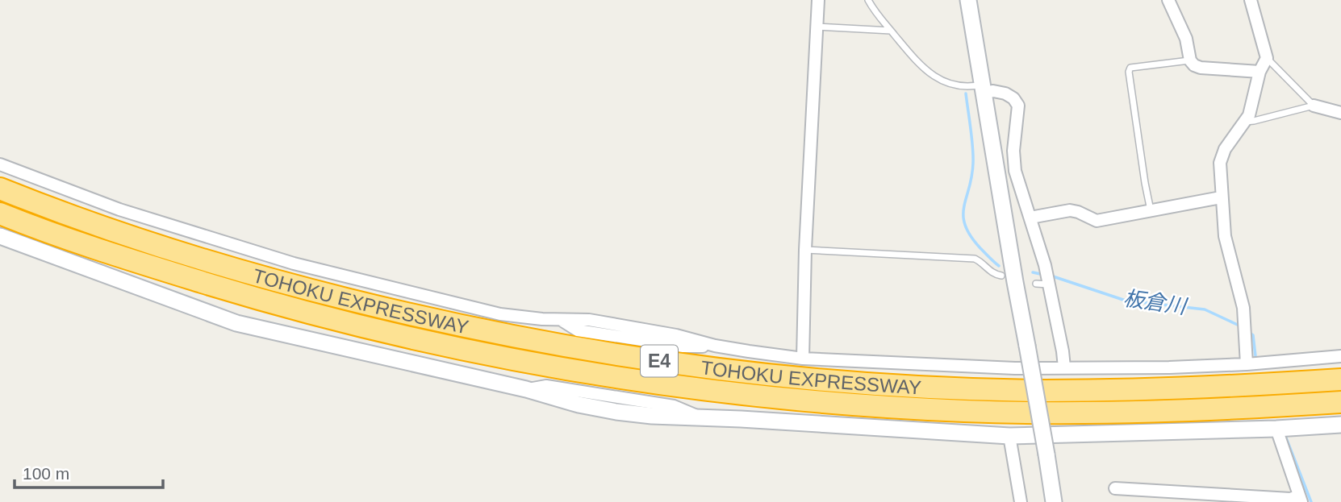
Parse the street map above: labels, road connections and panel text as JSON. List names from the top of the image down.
{
  "streets": {
    "highway": ["TOHOKU EXPRESSWAY", "E4"]
  },
  "water": ["板倉川"],
  "scale_bar": "100 m"
}
